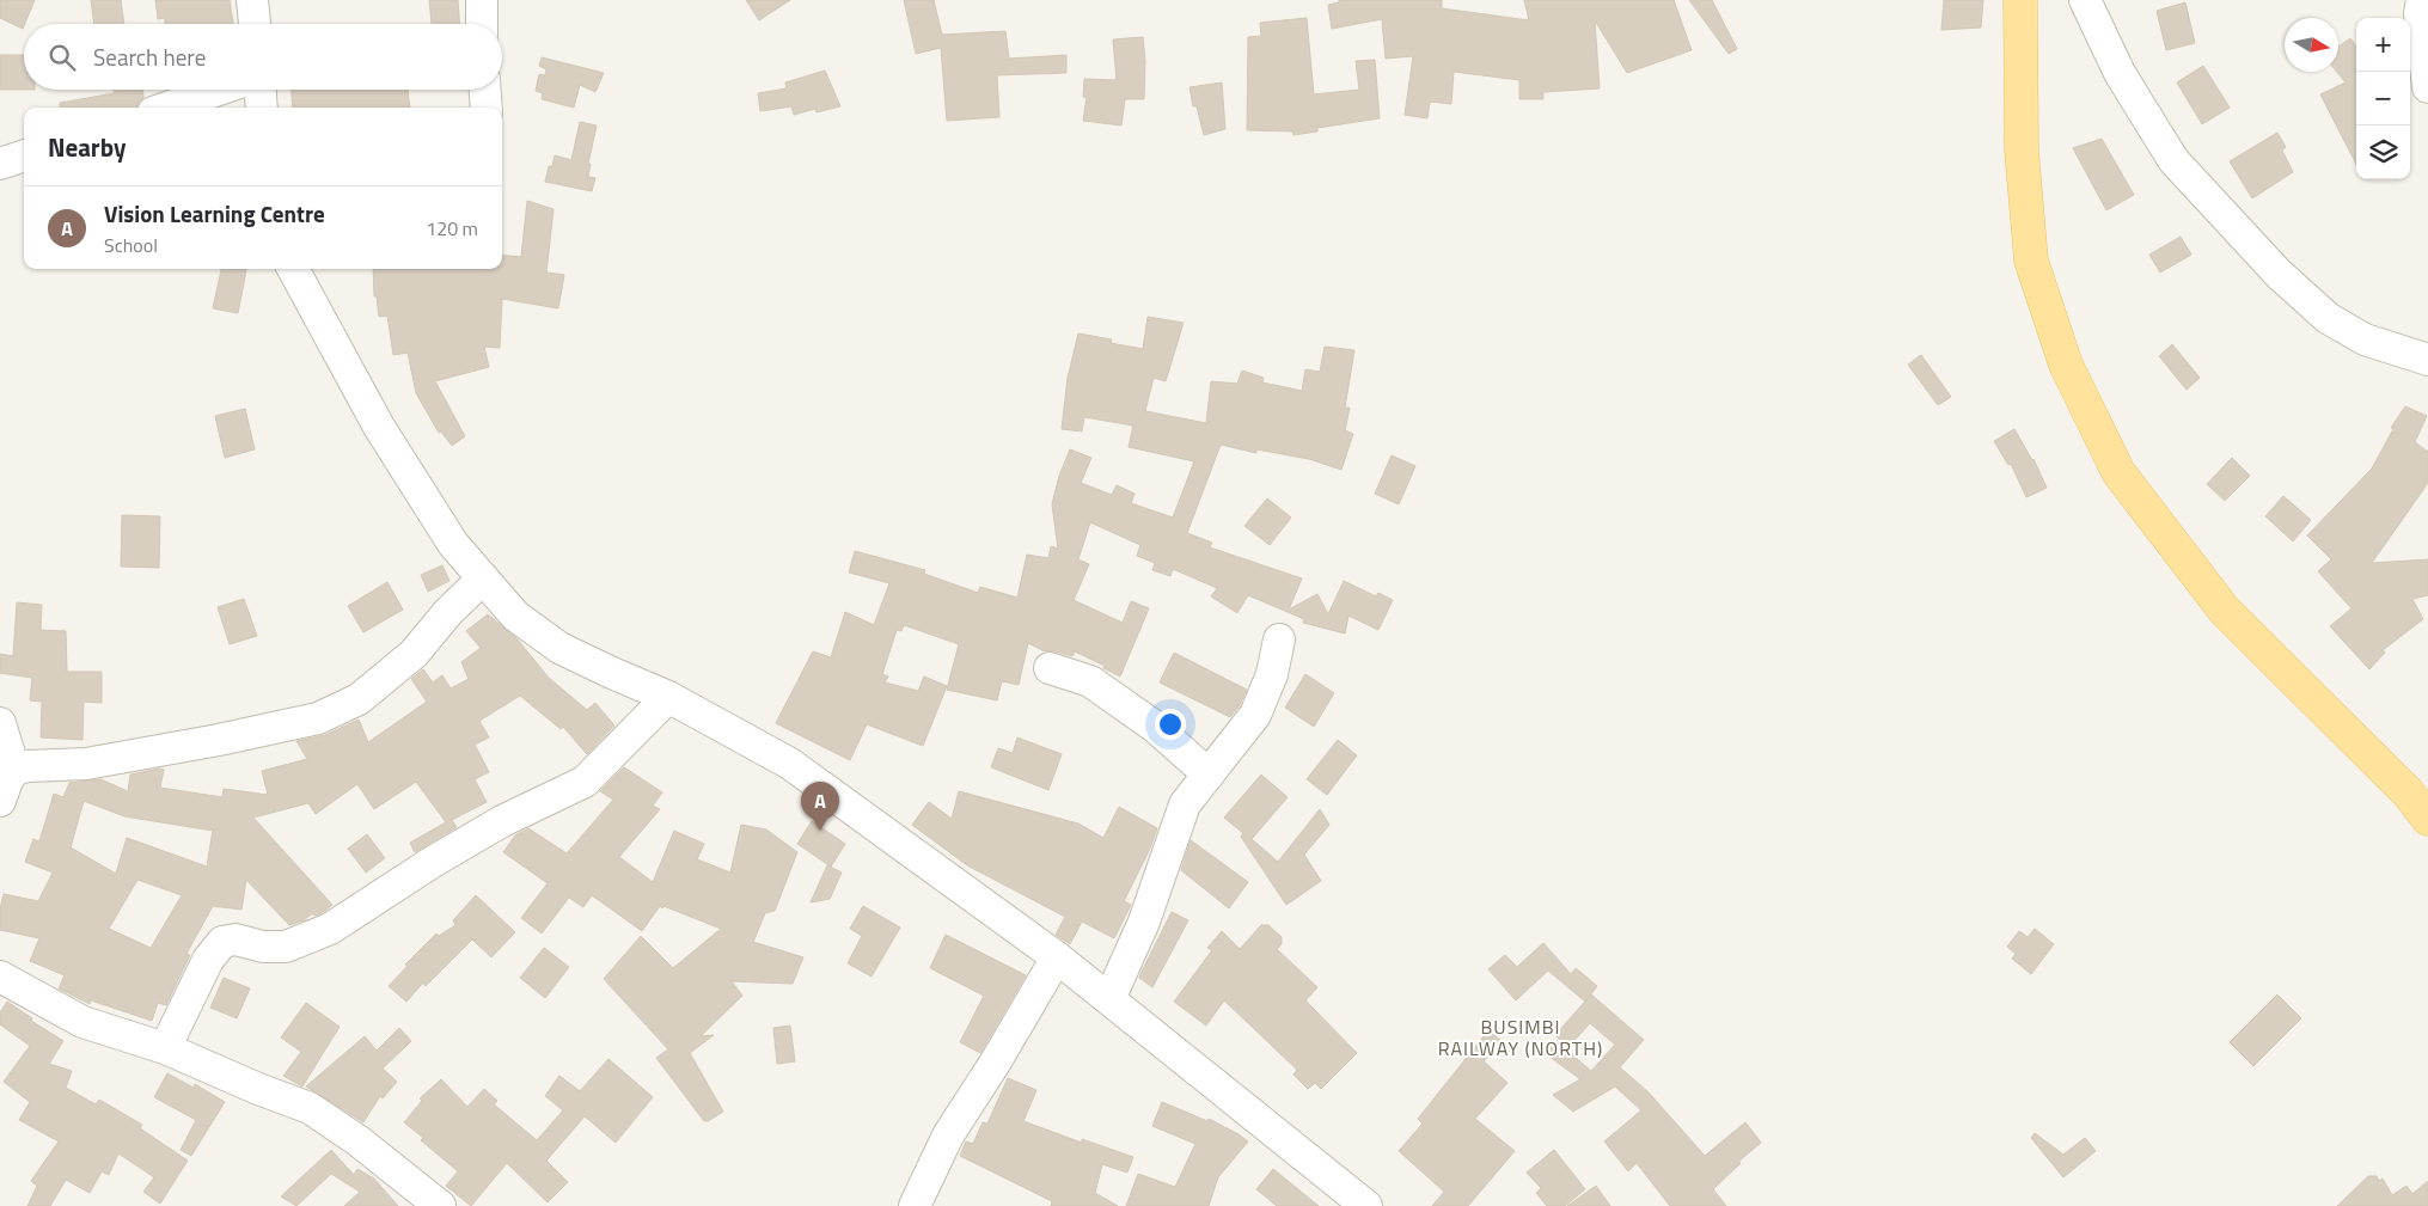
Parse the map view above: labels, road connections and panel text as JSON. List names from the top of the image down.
{
  "districts": ["BUSIMBI RAILWAY (NORTH)"],
  "north": "right",
  "page": {
    "map_buttons": ["+", "−"],
    "search": "Search here",
    "heading": "Nearby",
    "list": [
      {
        "mark": "A",
        "name": "Vision Learning Centre",
        "note": "School",
        "value": "120 m"
      }
    ],
    "pins": "A"
  }
}
